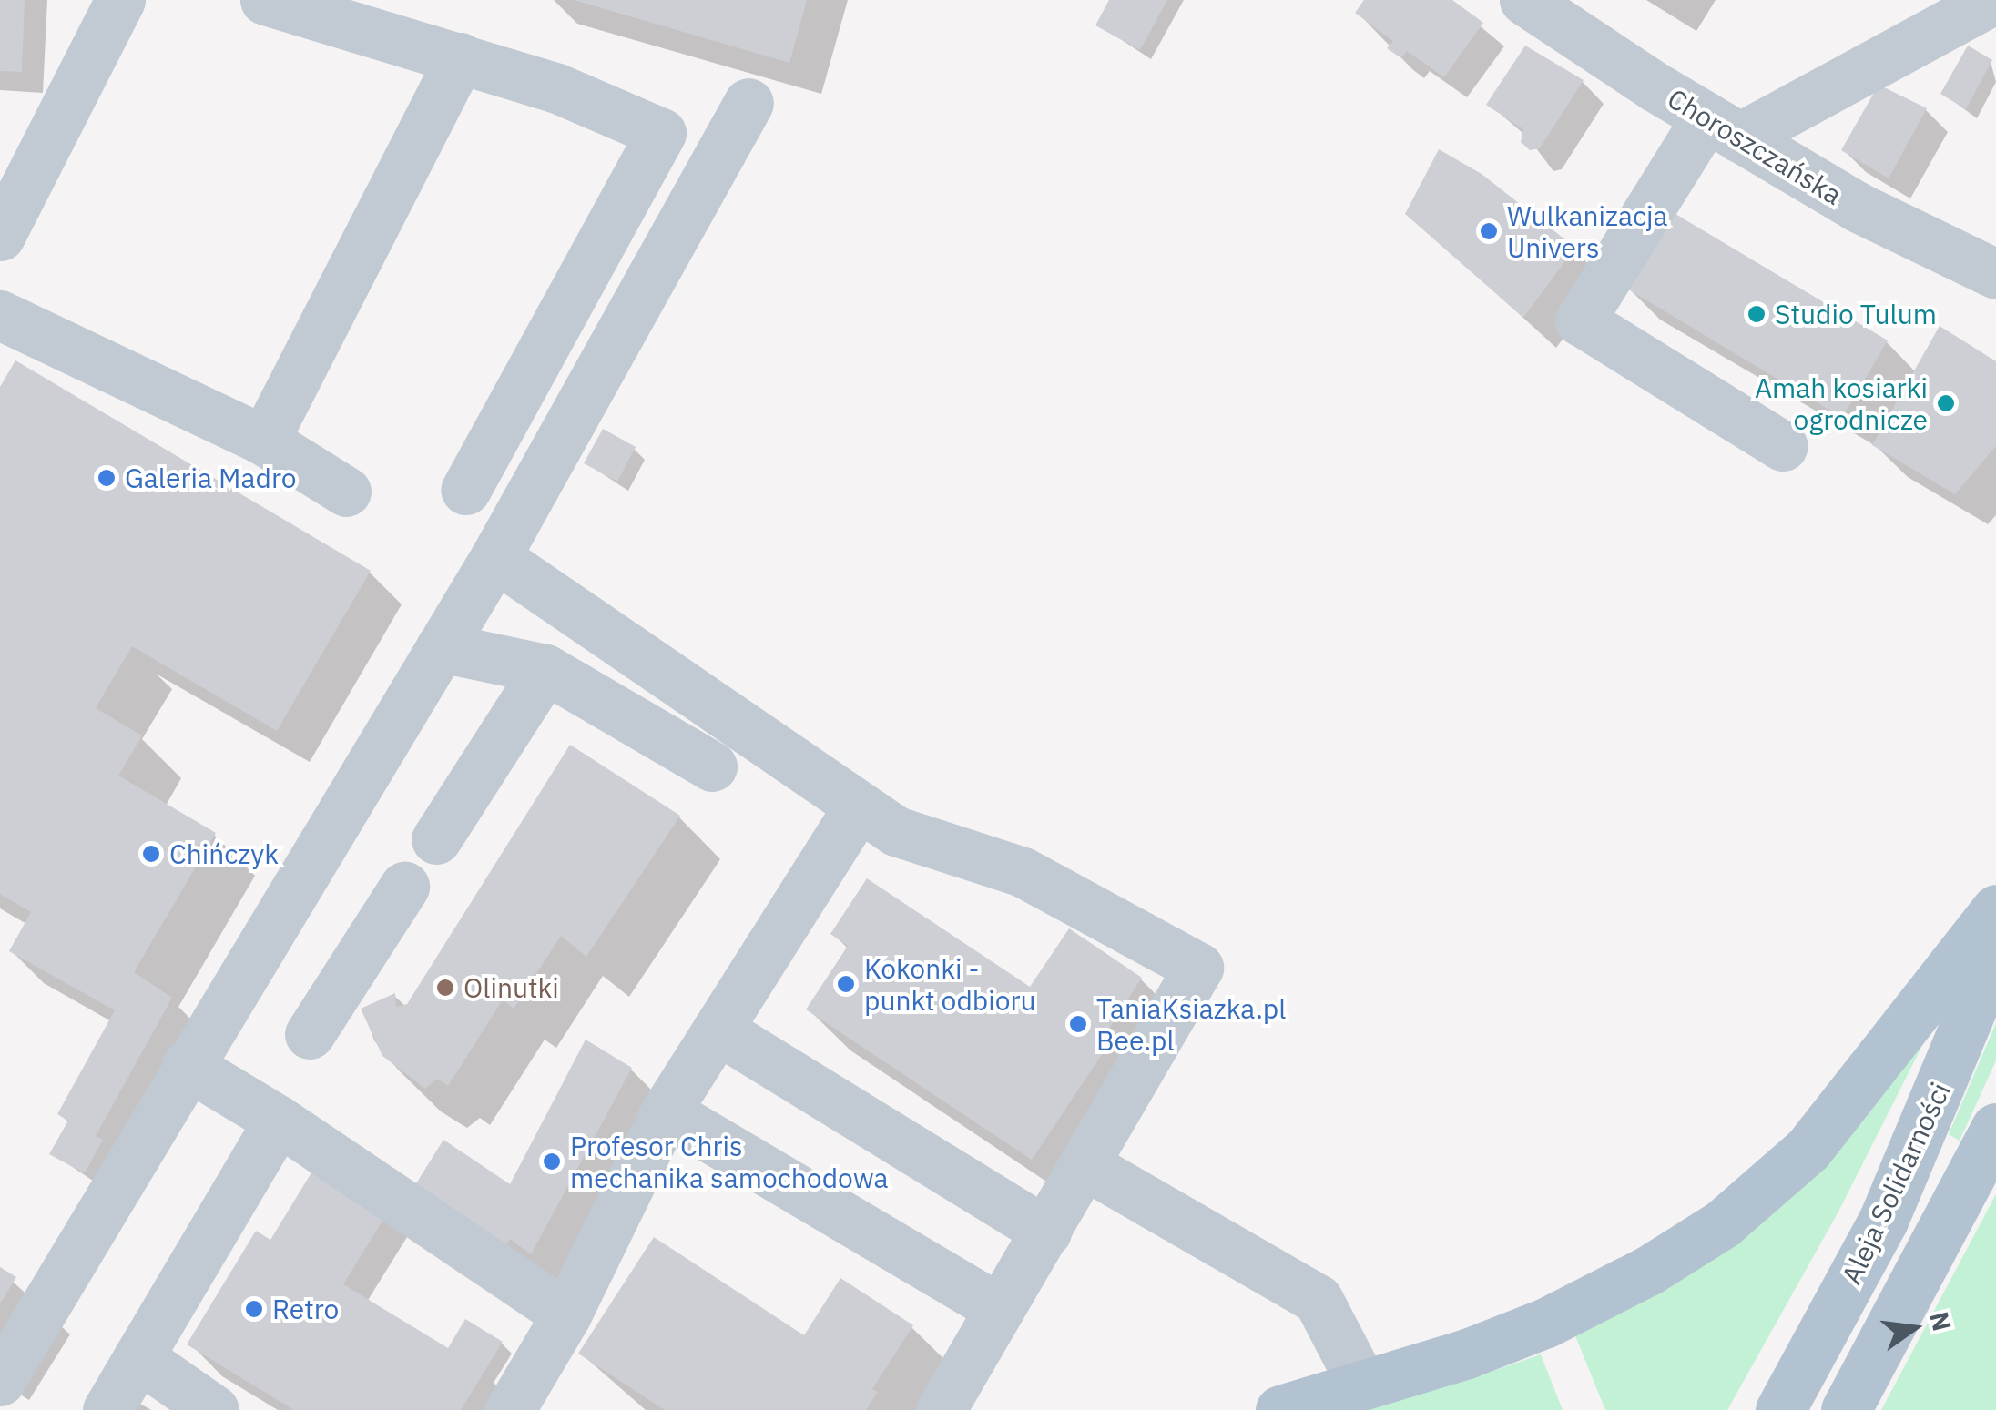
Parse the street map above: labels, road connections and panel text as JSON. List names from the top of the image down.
{
  "streets": {
    "main road": ["Aleja Solidarności"],
    "street": ["Choroszczańska"]
  },
  "places": [
    "Wulkanizacja Univers",
    "Studio Tulum",
    "Amah kosiarki ogrodnicze",
    "Galeria Madro",
    "Chińczyk",
    "Kokonki - punkt odbioru",
    "Olinutki",
    "TaniaKsiazka.pl Bee.pl",
    "Profesor Chris mechanika samochodowa",
    "Retro"
  ],
  "north": "right"
}
